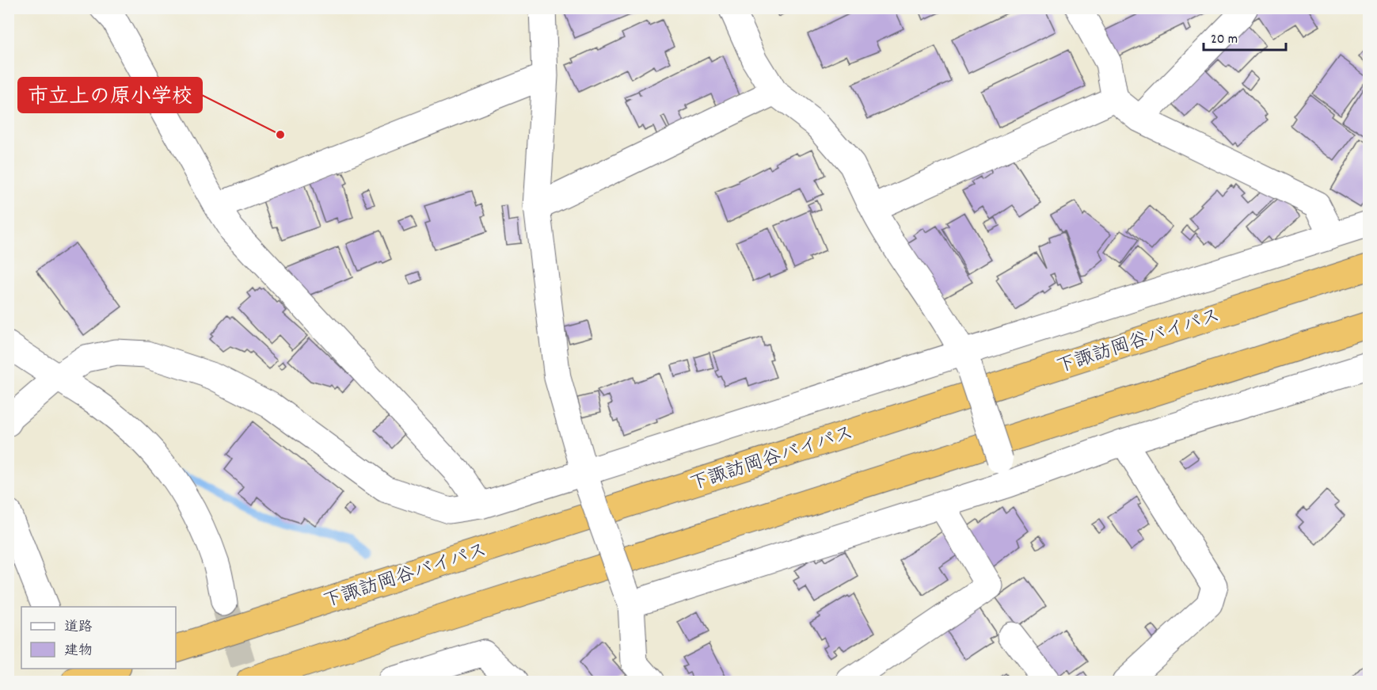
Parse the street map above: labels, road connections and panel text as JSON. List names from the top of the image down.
{
  "streets": {
    "highway": ["下諏訪岡谷バイパス"]
  },
  "places": ["市立上の原小学校"],
  "legend": ["道路", "建物"],
  "scale_bar": "20 m"
}
